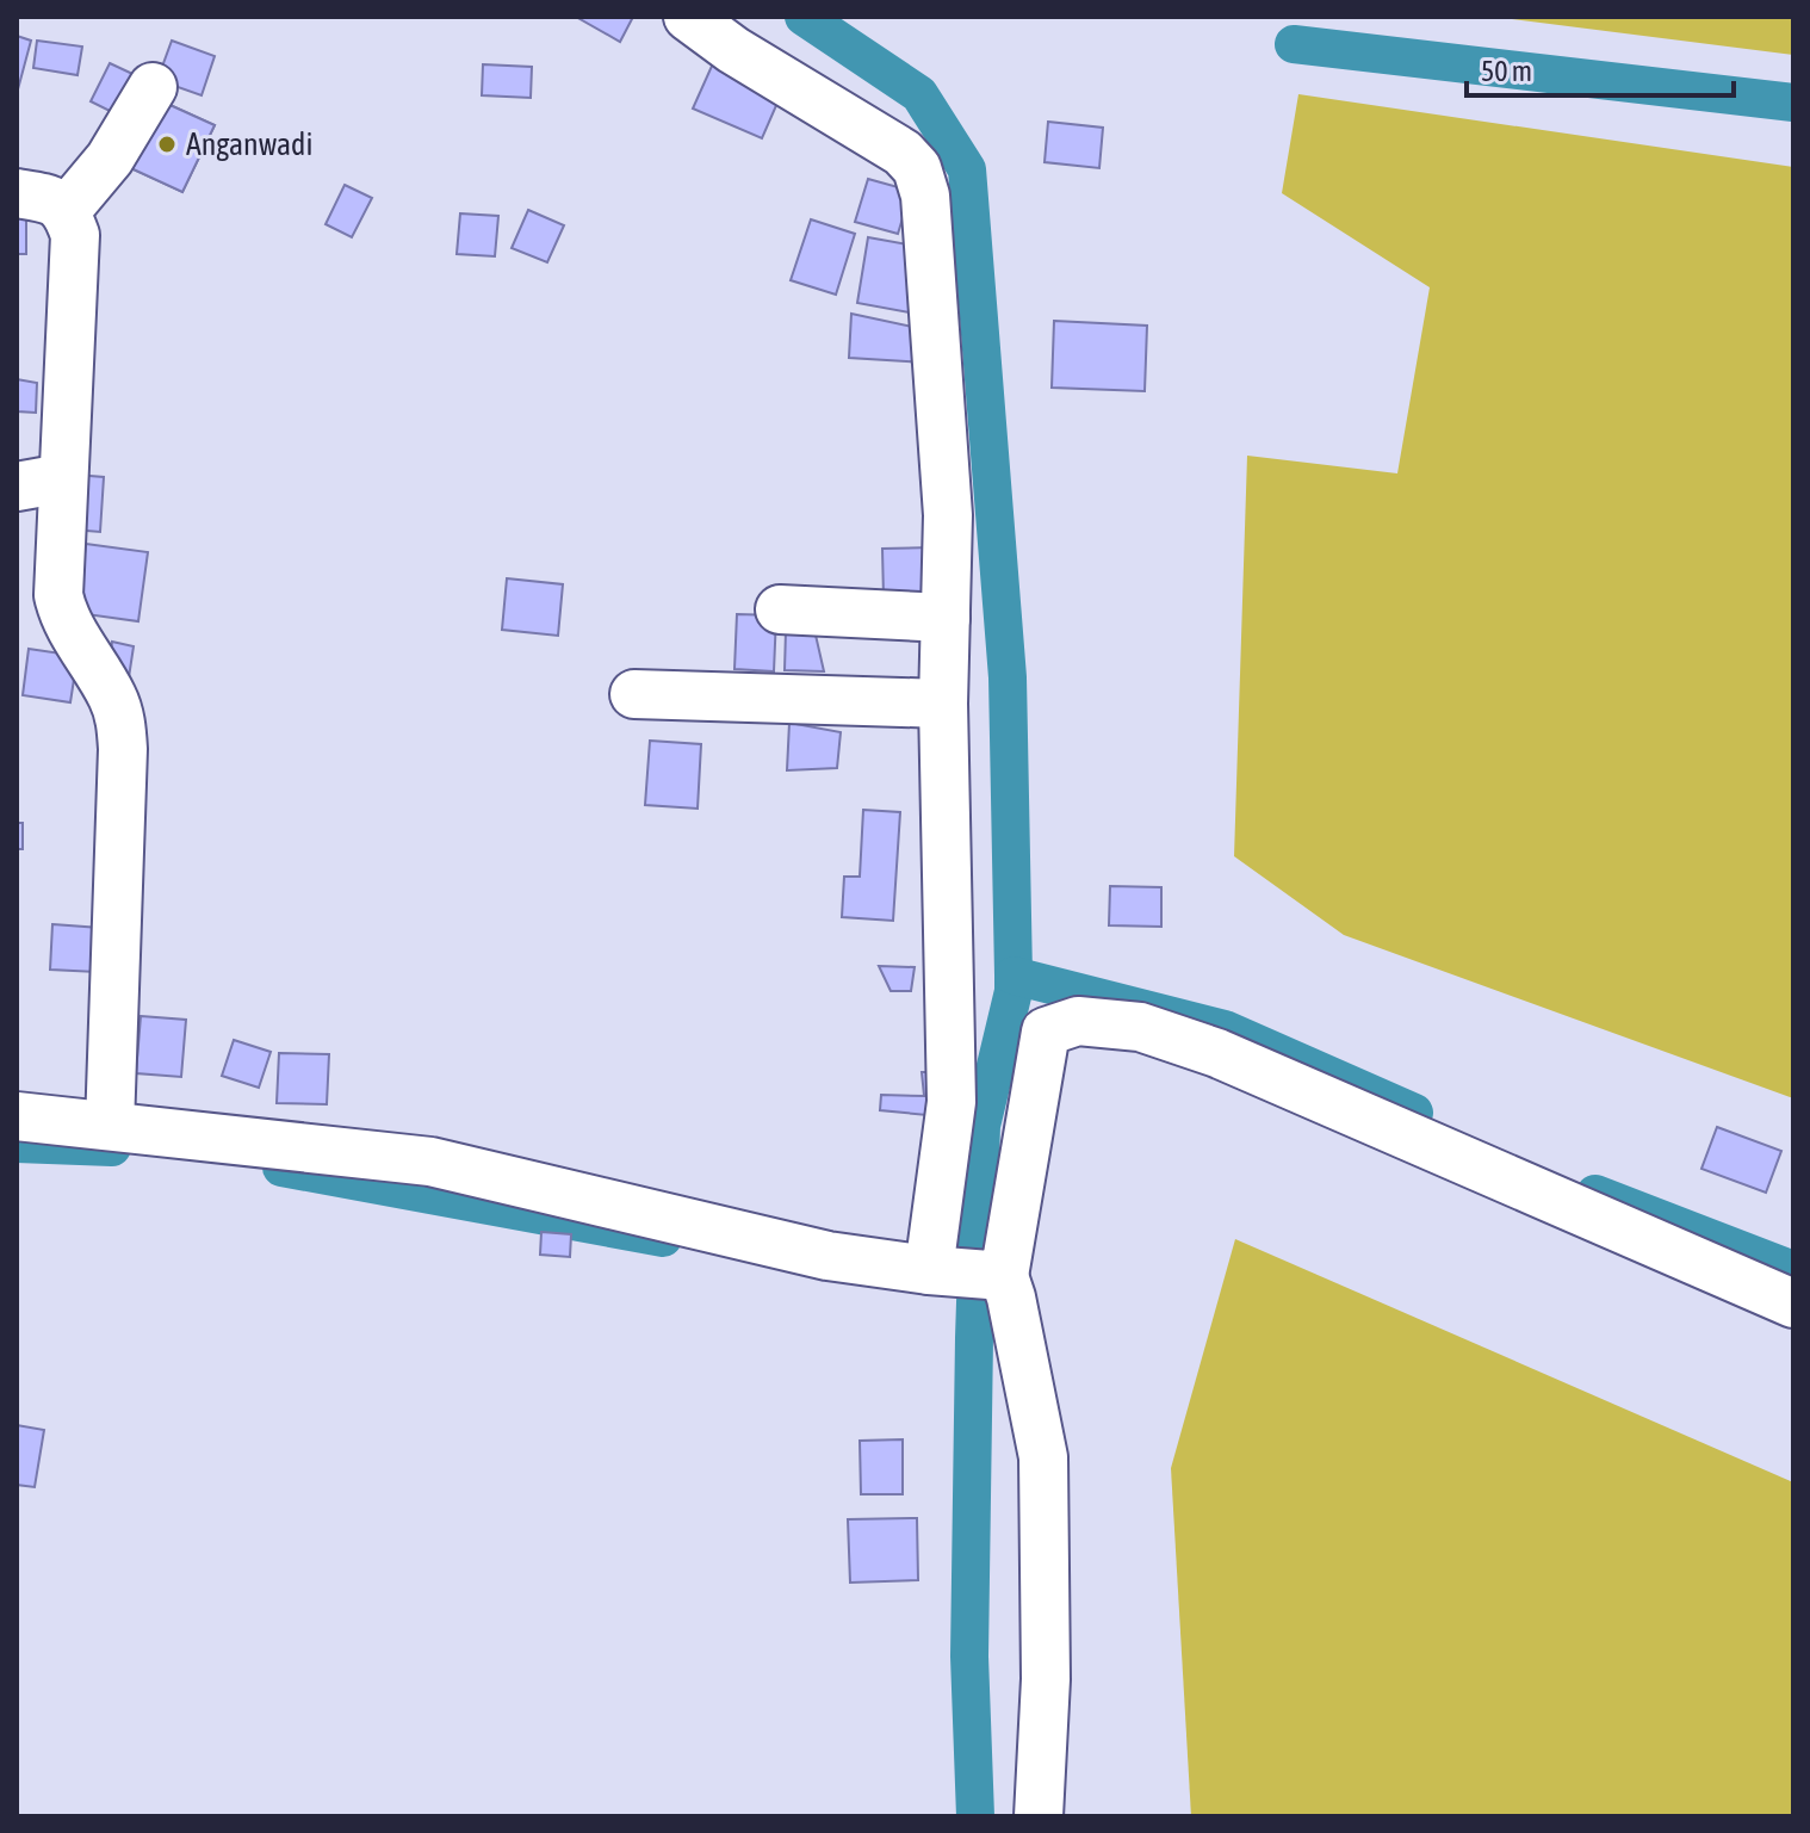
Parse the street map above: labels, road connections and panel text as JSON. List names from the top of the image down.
{
  "places": ["Anganwadi"],
  "scale_bar": "50 m"
}
